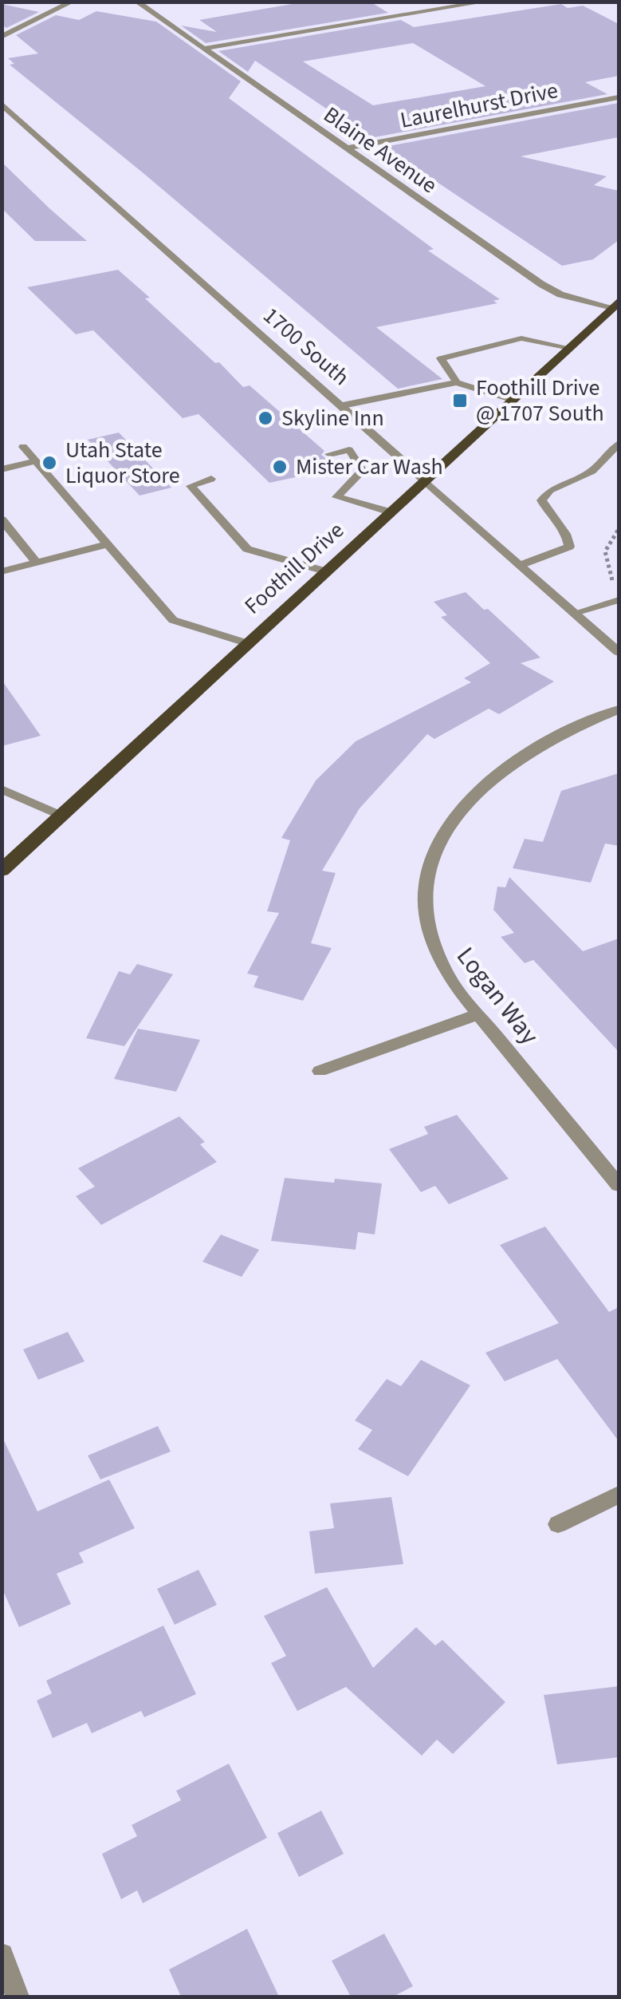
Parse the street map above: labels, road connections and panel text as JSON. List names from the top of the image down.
{
  "streets": {
    "main road": ["Foothill Drive"],
    "street": [
      "Laurelhurst Drive",
      "Blaine Avenue",
      "1700 South",
      "Logan Way"
    ]
  },
  "crossings": [
    ["Laurelhurst Drive", "Blaine Avenue"],
    ["Blaine Avenue", "Foothill Drive"],
    ["1700 South", "Foothill Drive"]
  ],
  "places": {
    "transit": ["Foothill Drive @ 1707 South"],
    "other": ["Skyline Inn", "Utah State Liquor Store", "Mister Car Wash"]
  }
}
